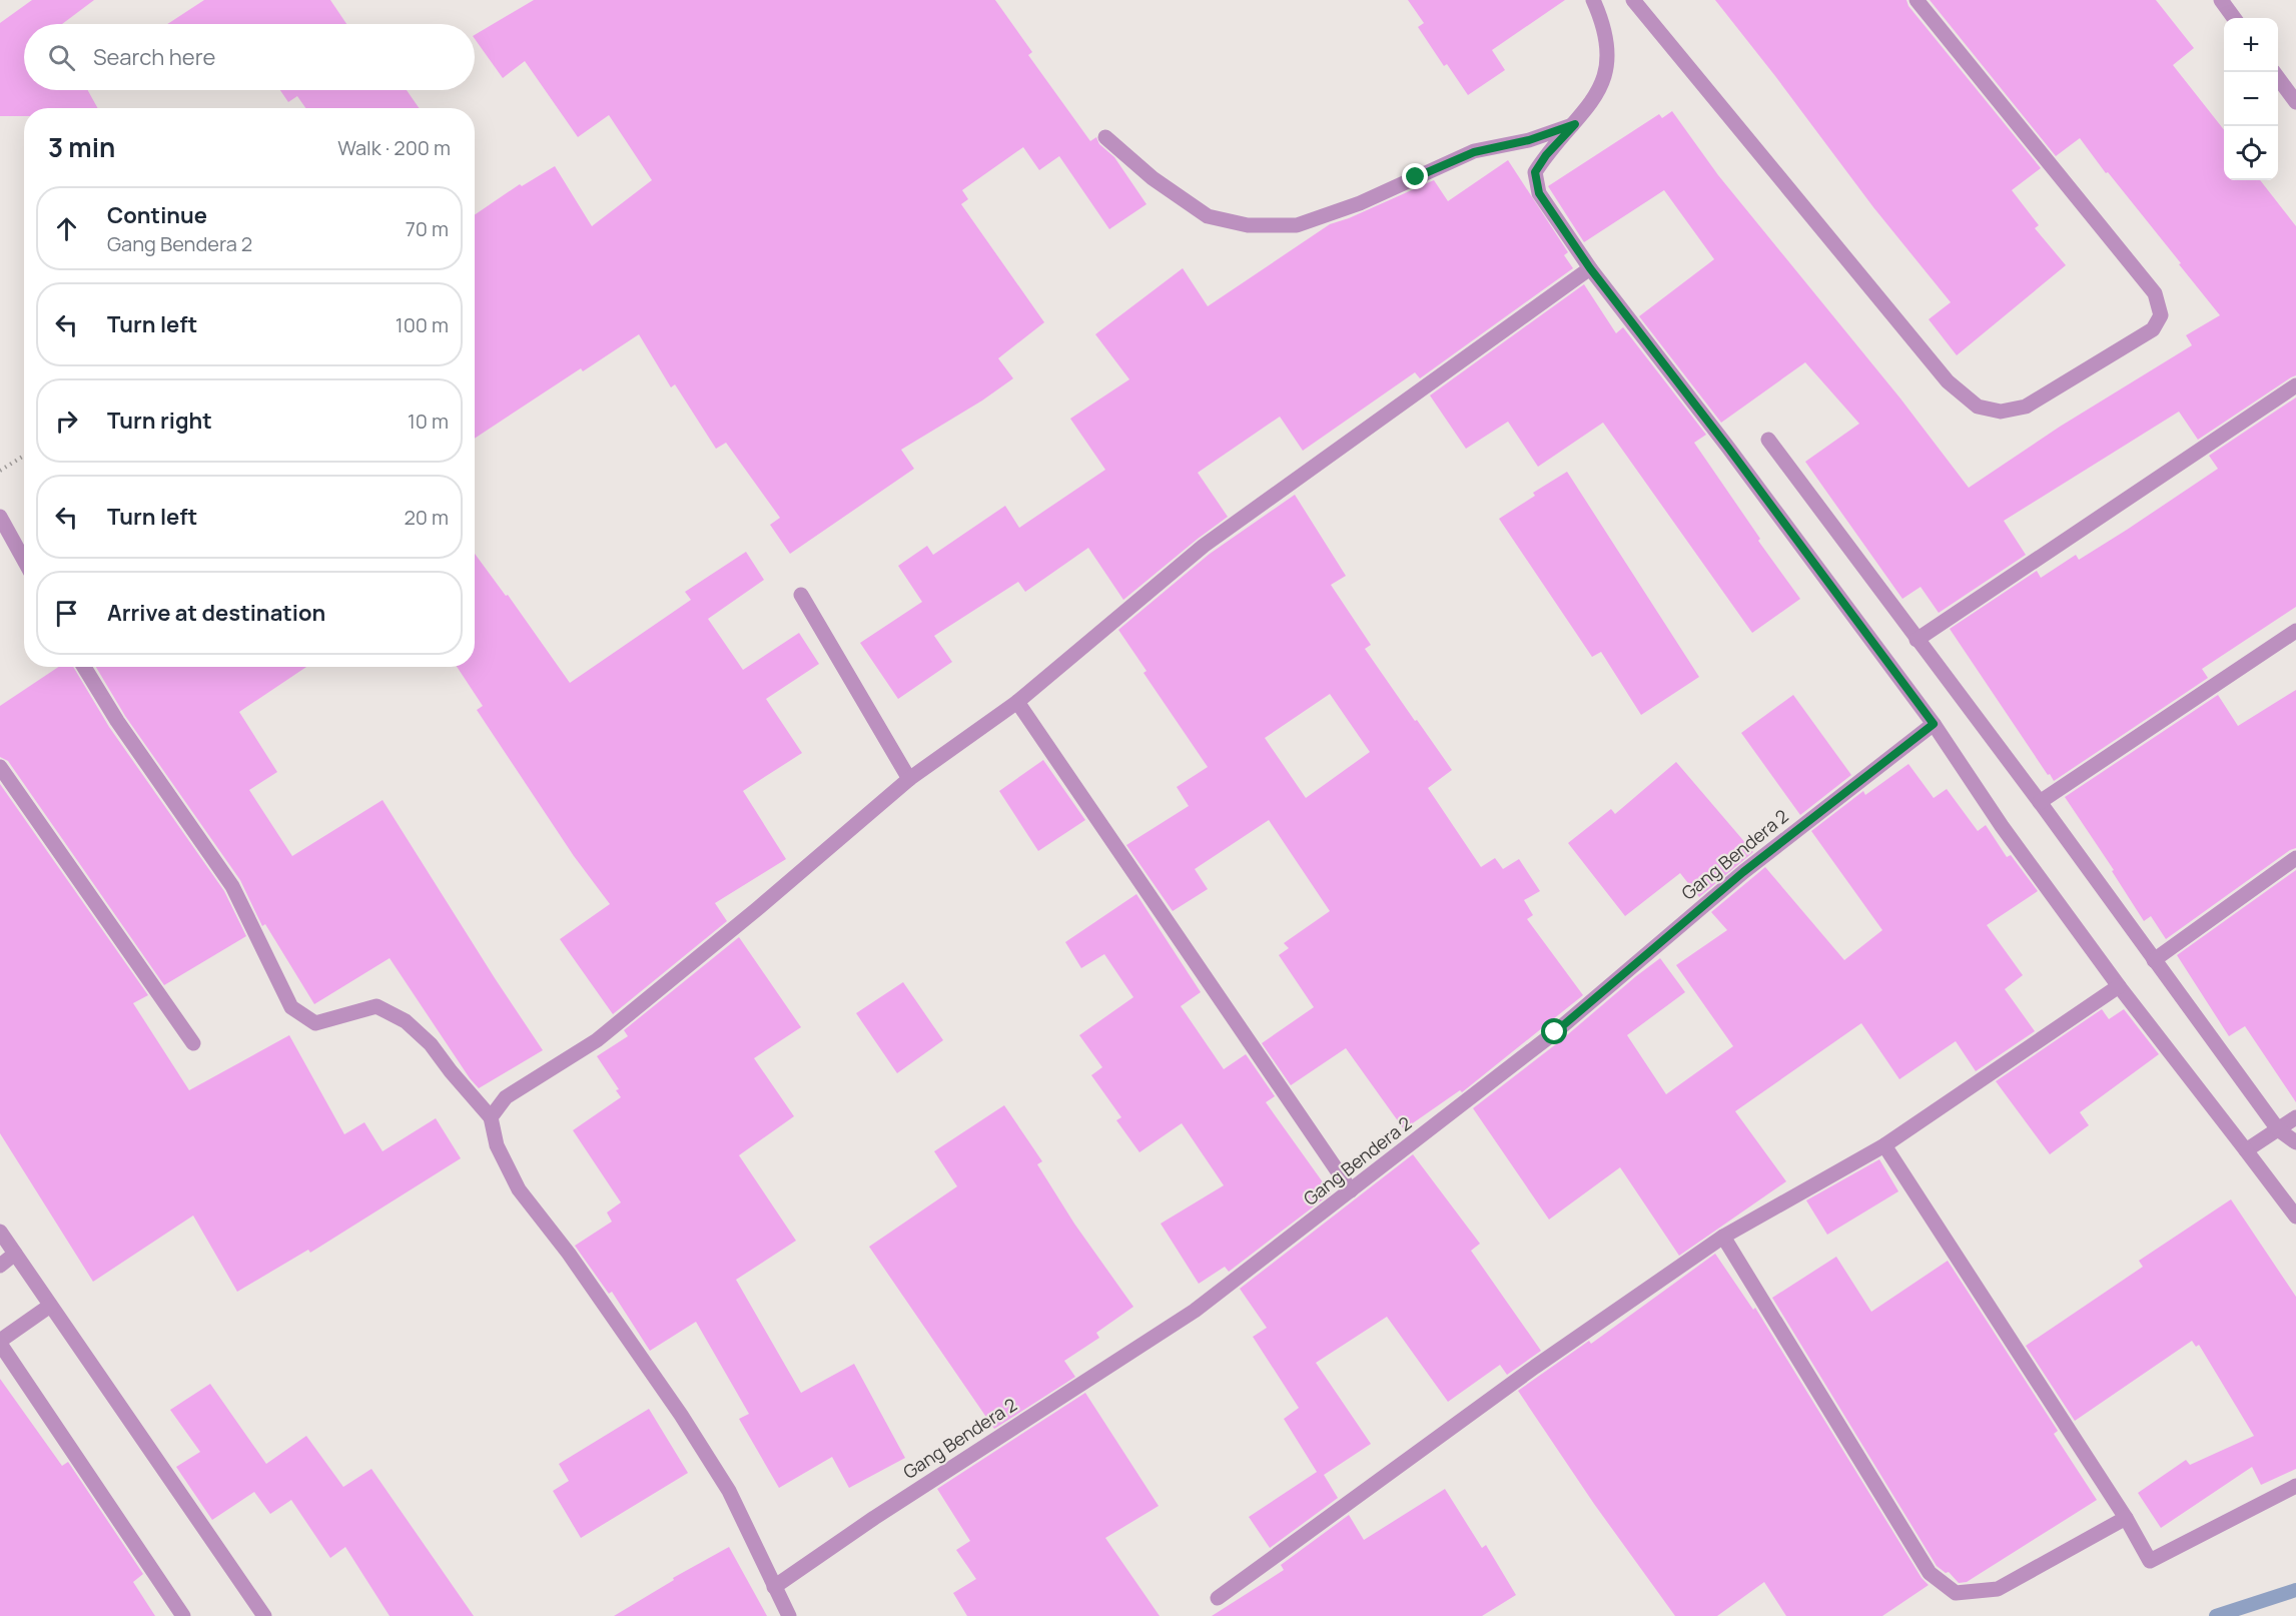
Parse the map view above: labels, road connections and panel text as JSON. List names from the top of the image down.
{
  "streets": {
    "street": ["Gang Bendera 2"]
  },
  "page": {
    "map_buttons": ["+", "−"],
    "search": "Search here",
    "heading": ["3 min", "Walk · 200 m"],
    "list": [
      ["Continue", "Gang Bendera 2", "70 m"],
      ["Turn left", "100 m"],
      ["Turn right", "10 m"],
      ["Turn left", "20 m"],
      "Arrive at destination"
    ]
  }
}
